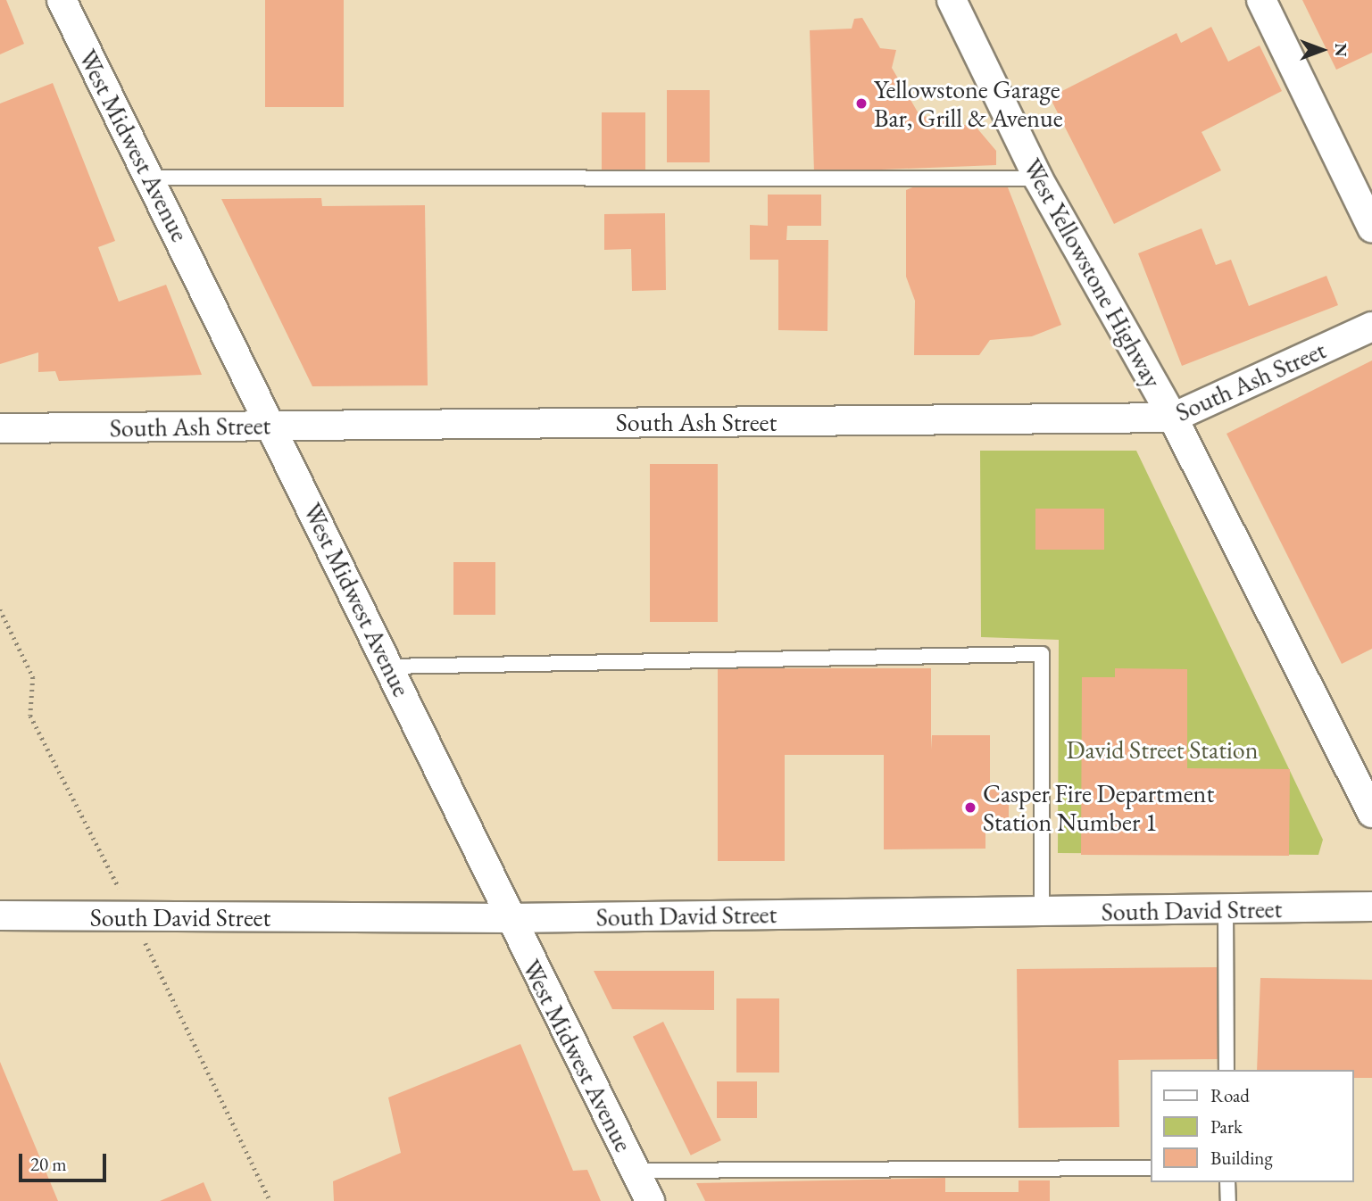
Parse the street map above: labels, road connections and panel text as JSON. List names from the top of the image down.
{
  "streets": {
    "street": [
      "West Midwest Avenue",
      "West Yellowstone Highway",
      "South Ash Street",
      "South David Street"
    ]
  },
  "crossings": [
    ["West Midwest Avenue", "South Ash Street"],
    ["West Midwest Avenue", "South David Street"],
    ["West Yellowstone Highway", "South Ash Street"]
  ],
  "parks": ["David Street Station"],
  "places": ["Yellowstone Garage Bar, Grill & Avenue", "Casper Fire Department Station Number 1"],
  "legend": ["Road", "Park", "Building"],
  "scale_bar": "20 m",
  "north": "right"
}
